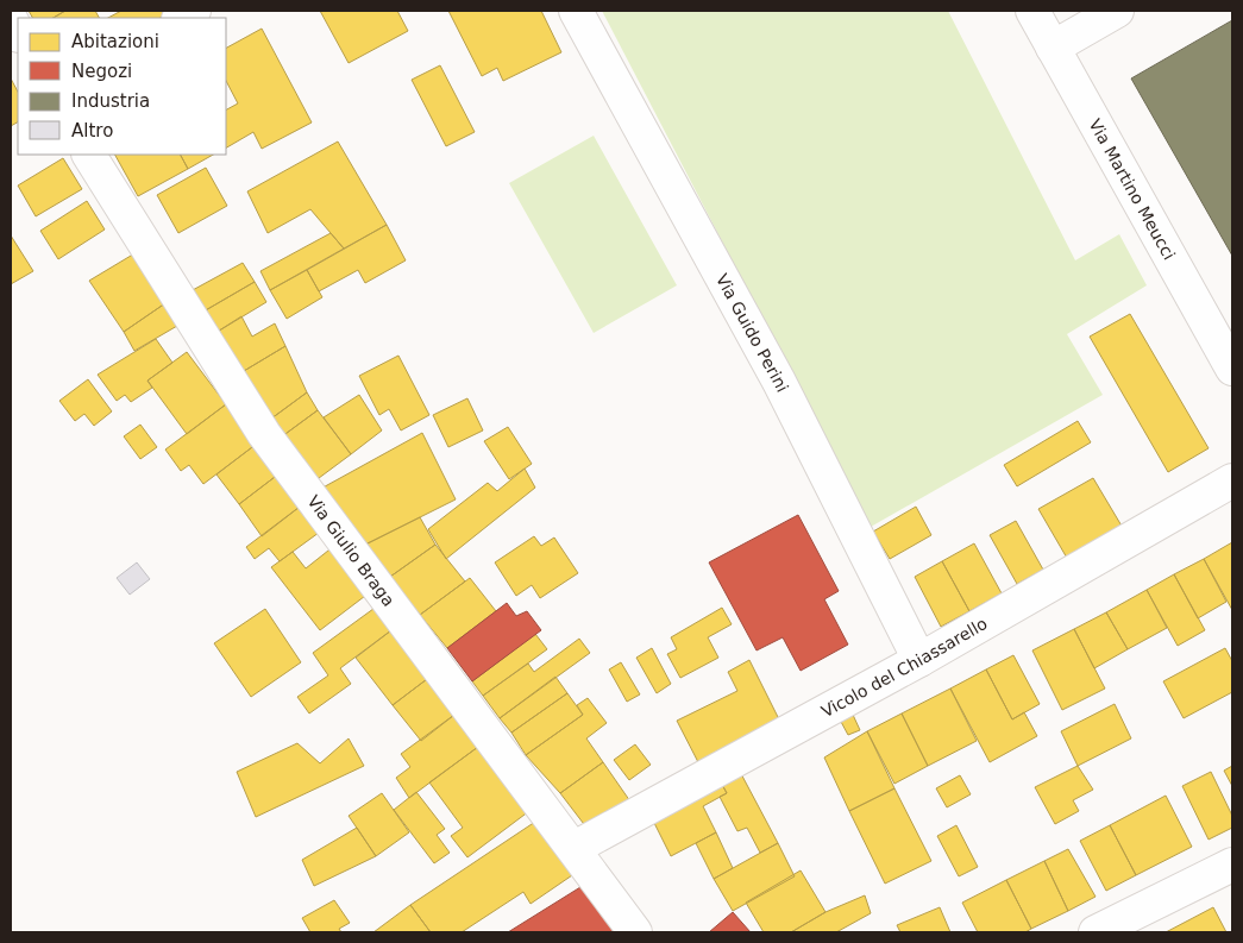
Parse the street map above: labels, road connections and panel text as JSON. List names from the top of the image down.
{
  "streets": {
    "street": [
      "Via Martino Meucci",
      "Via Guido Perini",
      "Via Giulio Braga",
      "Vicolo del Chiassarello"
    ]
  },
  "crossings": [
    ["Via Guido Perini", "Vicolo del Chiassarello"],
    ["Via Giulio Braga", "Vicolo del Chiassarello"]
  ],
  "legend": [
    "Abitazioni",
    "Negozi",
    "Industria",
    "Altro"
  ]
}
